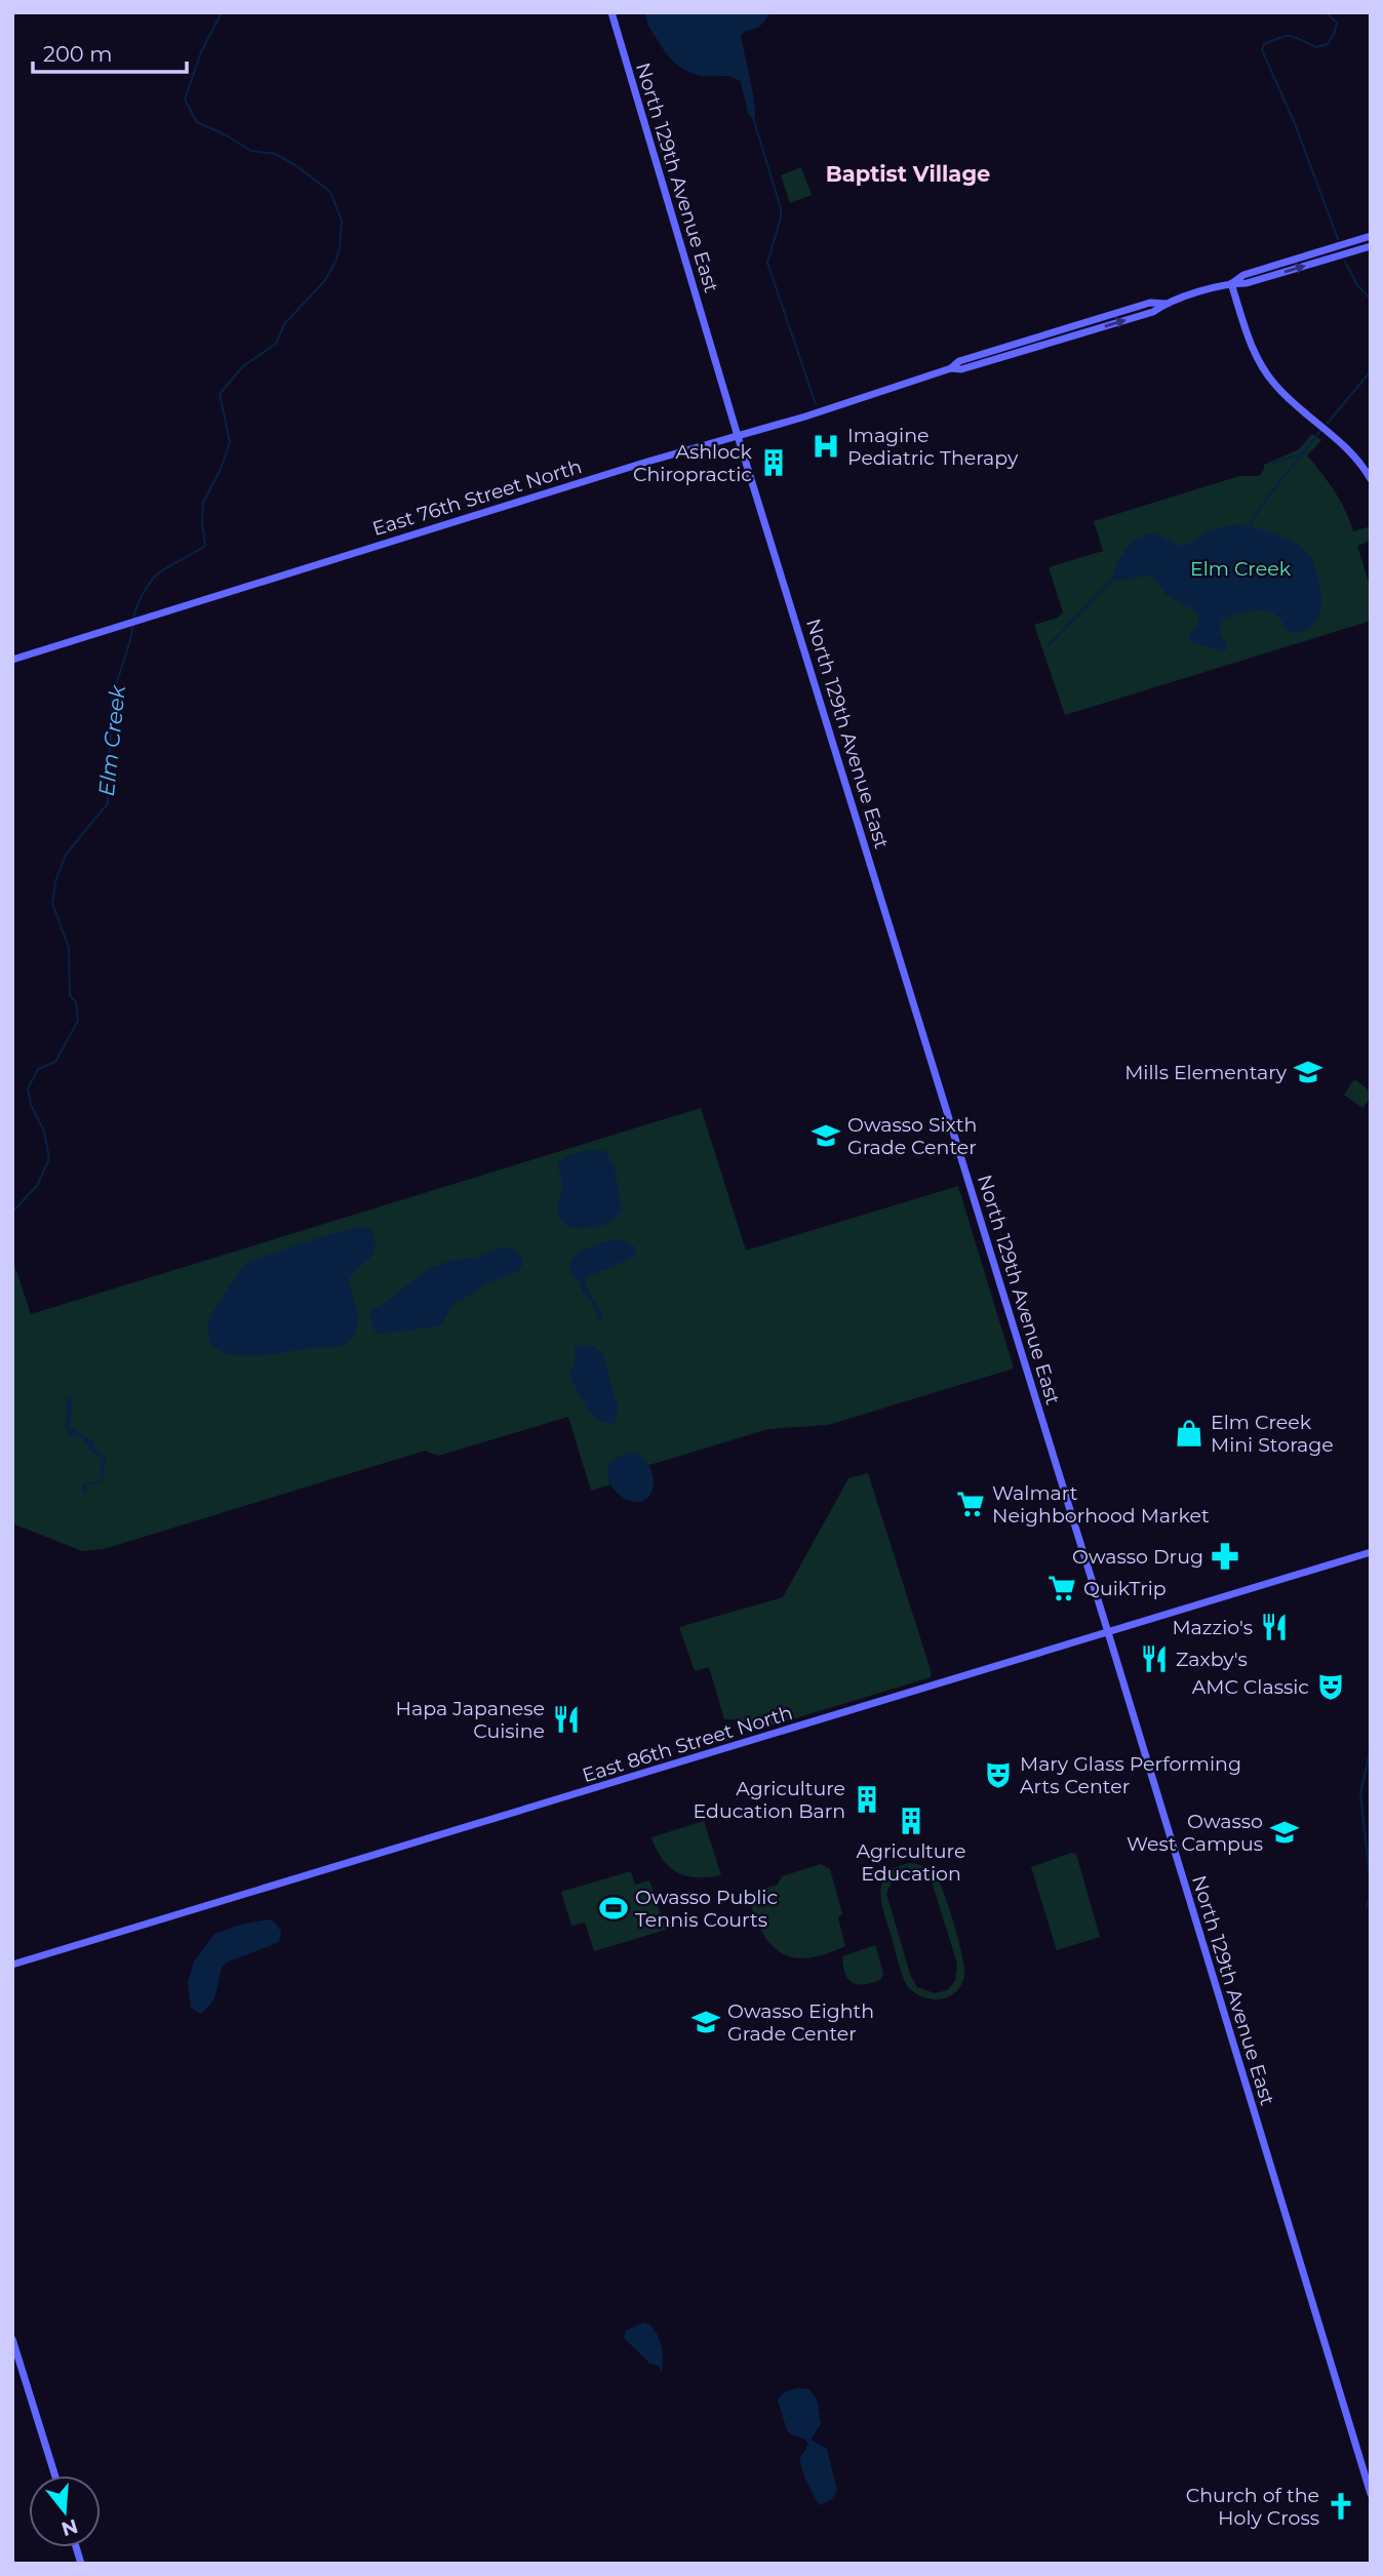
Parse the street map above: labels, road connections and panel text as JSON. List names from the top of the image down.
{
  "streets": {
    "main road": ["North 129th Avenue East", "East 76th Street North", "East 86th Street North"]
  },
  "crossings": [
    ["North 129th Avenue East", "East 76th Street North"],
    ["North 129th Avenue East", "East 86th Street North"]
  ],
  "districts": ["Baptist Village"],
  "water": ["Elm Creek"],
  "parks": ["Elm Creek"],
  "places": {
    "hospital": ["Imagine Pediatric Therapy"],
    "building": ["Ashlock Chiropractic", "Agriculture Education Barn", "Agriculture Education"],
    "school or university": [
      "Mills Elementary",
      "Owasso Sixth Grade Center",
      "Owasso West Campus",
      "Owasso Eighth Grade Center"
    ],
    "shop": ["Elm Creek Mini Storage"],
    "supermarket": ["Walmart Neighborhood Market", "QuikTrip"],
    "pharmacy": ["Owasso Drug"],
    "restaurant": ["Mazzio's", "Zaxby's", "Hapa Japanese Cuisine"],
    "theatre": ["AMC Classic", "Mary Glass Performing Arts Center"],
    "sports": ["Owasso Public Tennis Courts"],
    "church": ["Church of the Holy Cross"]
  },
  "scale_bar": "200 m",
  "north": "bottom"
}
